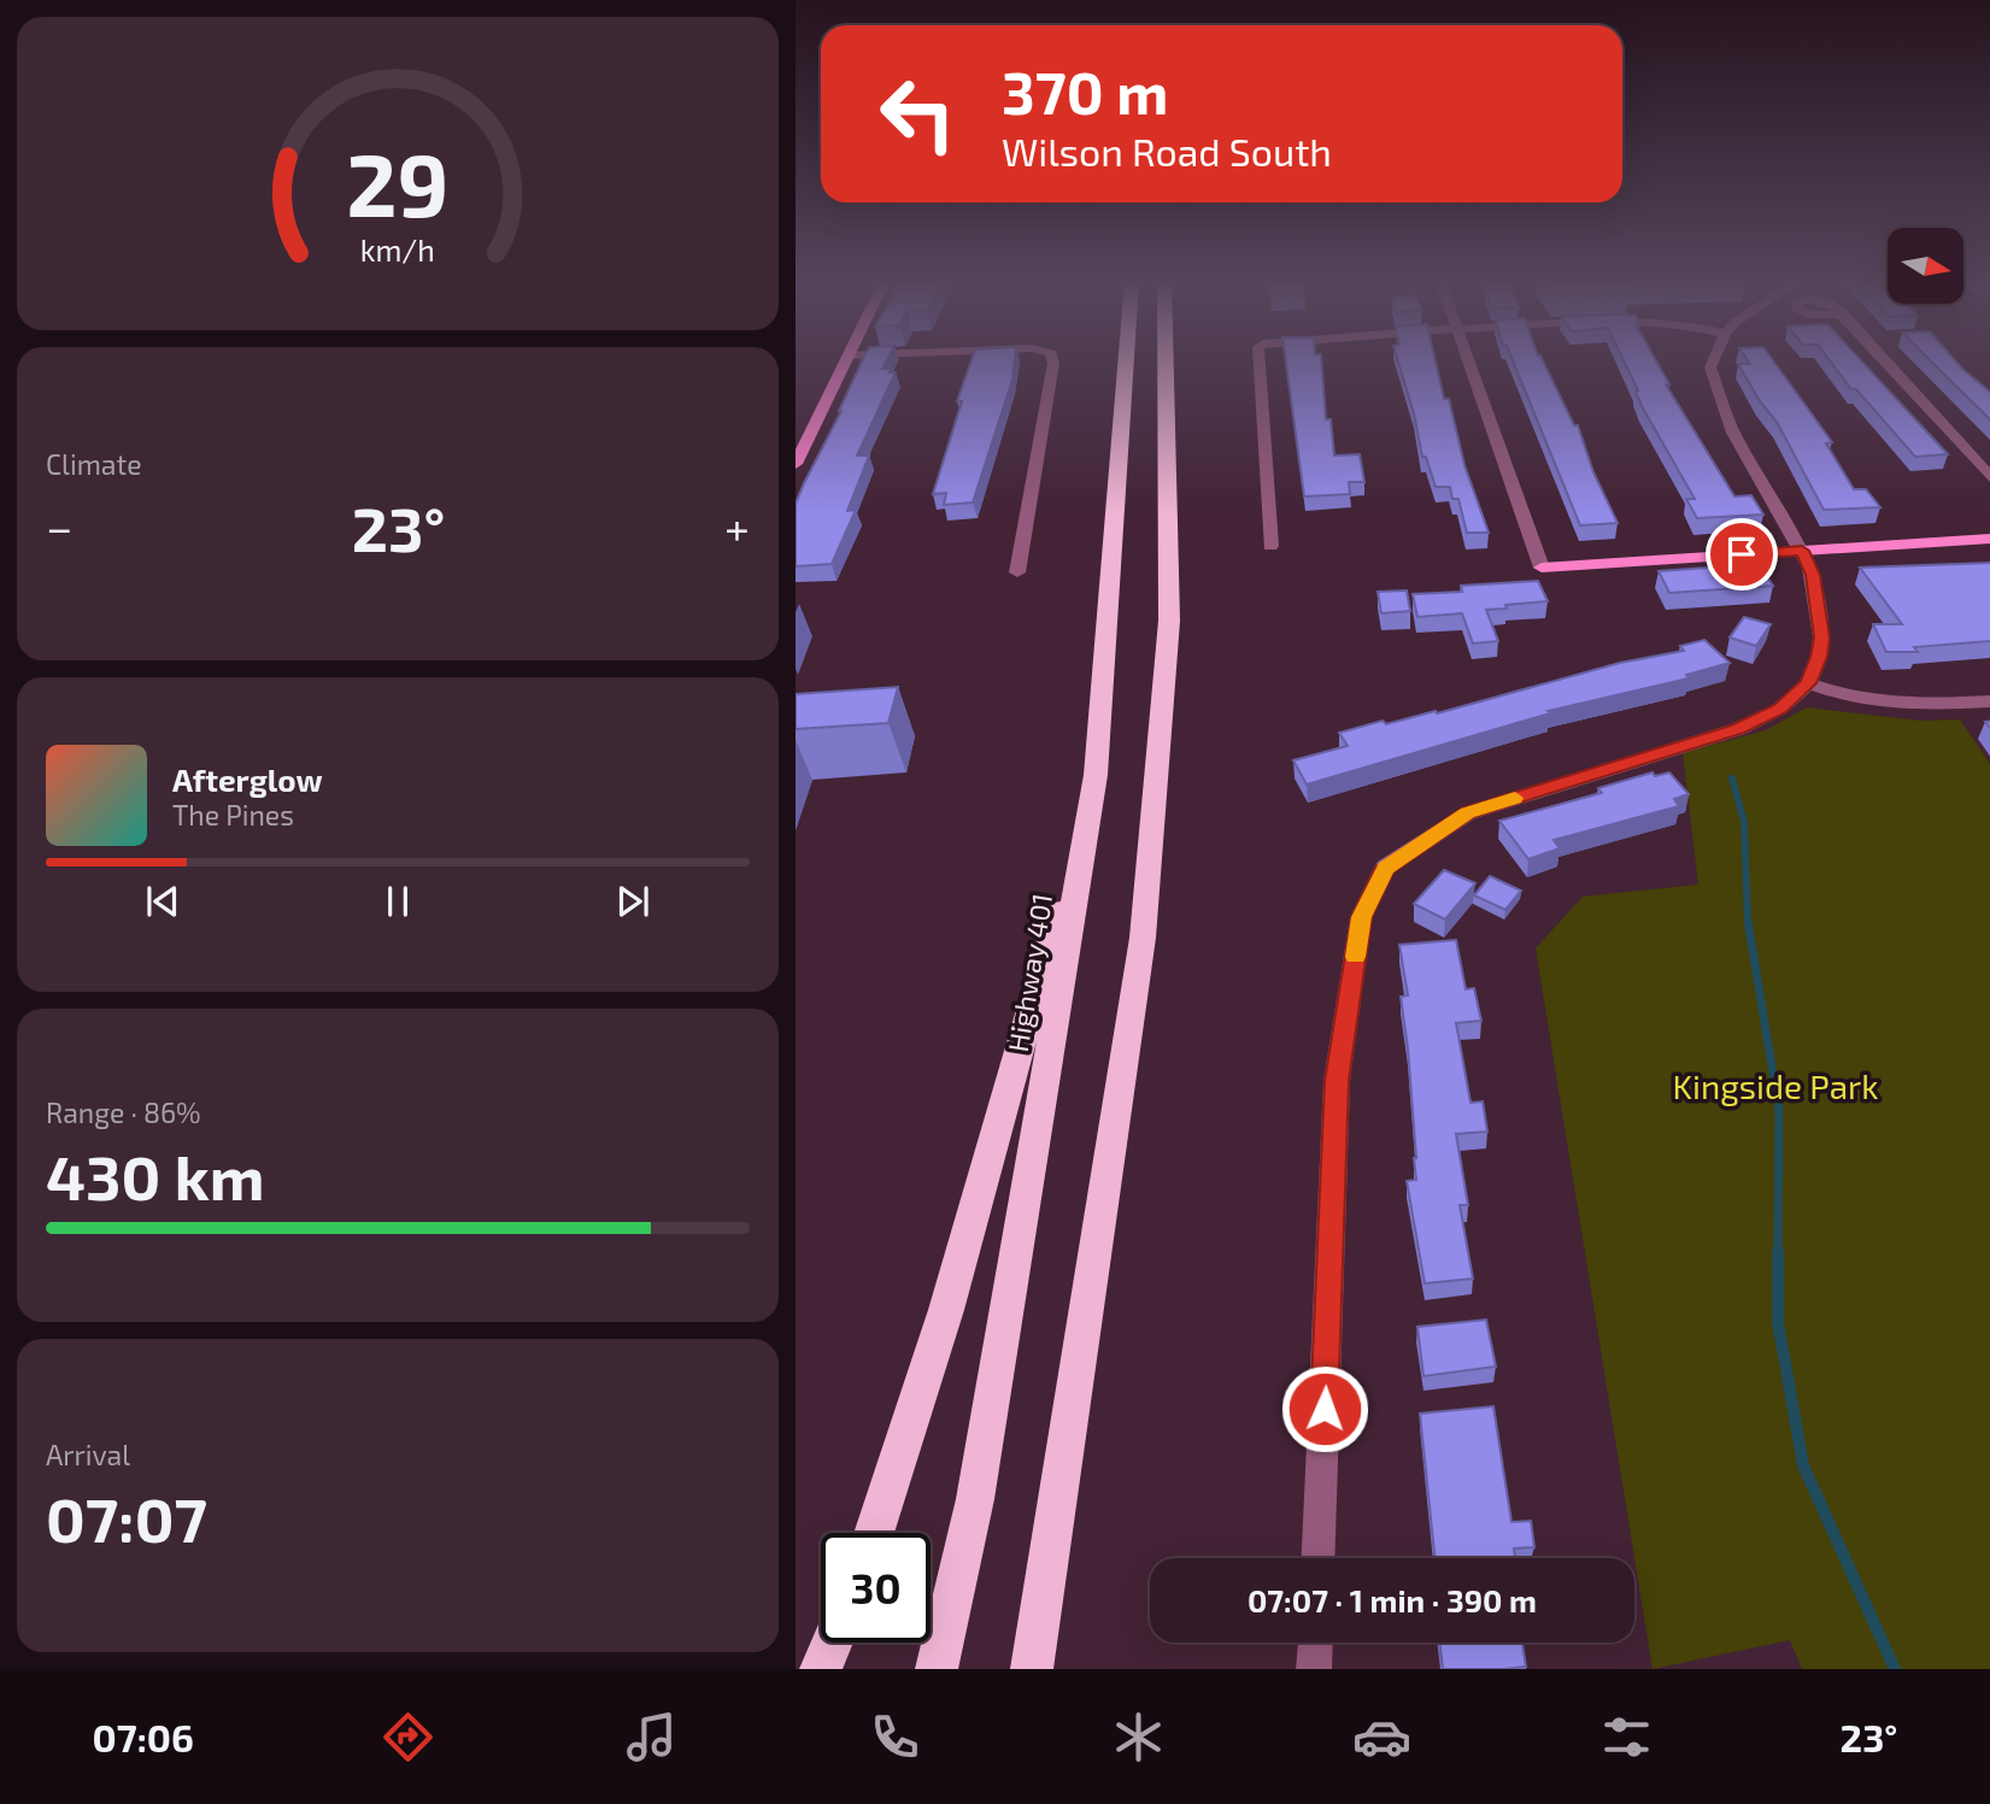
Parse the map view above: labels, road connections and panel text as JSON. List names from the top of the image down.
{
  "streets": {
    "highway": ["Highway 401"]
  },
  "parks": ["Kingside Park"],
  "north": "right",
  "page": {
    "turn": ["370 m", "Wilson Road South"],
    "tile": [
      "Climate",
      ["Range · 86%", "430 km"],
      ["Arrival", "07:07"]
    ],
    "heat": ["−", "23°", "+"],
    "song": ["Afterglow", "The Pines"],
    "limit": "30",
    "trip": "07:07 · 1 min · 390 m",
    "tabs": ["07:06", "23°"],
    "gauge": ["29", "km/h"]
  }
}
